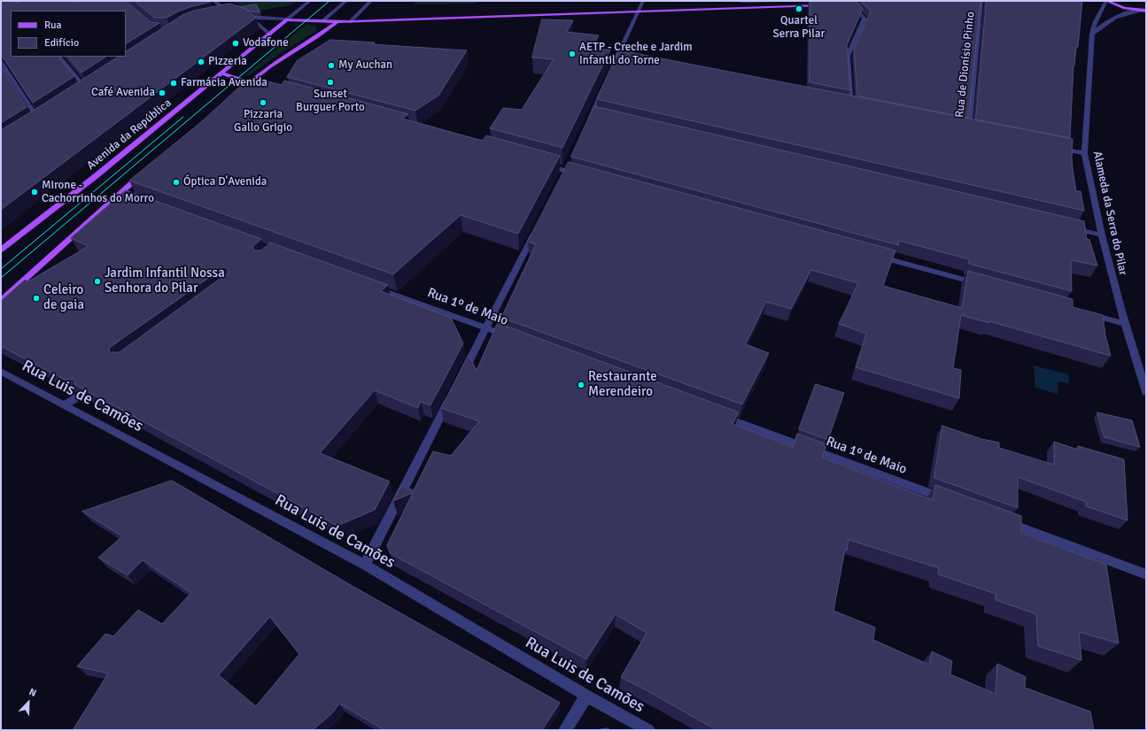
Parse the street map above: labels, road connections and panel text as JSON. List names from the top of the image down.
{
  "streets": {
    "main road": ["Avenida da República"],
    "street": [
      "Rua de Dionísio Pinho",
      "Alameda da Serra do Pilar",
      "Rua 1º de Maio",
      "Rua Luis de Camões"
    ]
  },
  "places": [
    "Quartel Serra Pilar",
    "Vodafone",
    "AETP - Creche e Jardim Infantil do Torne",
    "Pizzeria",
    "My Auchan",
    "Sunset Burguer Porto",
    "Farmácia Avenida",
    "Café Avenida",
    "Pizzaria Gallo Grigio",
    "Óptica D'Avenida",
    "Mirone - Cachorrinhos do Morro",
    "Jardim Infantil Nossa Senhora do Pilar",
    "Celeiro de gaia",
    "Restaurante Merendeiro"
  ],
  "legend": ["Rua", "Edifício"],
  "north": "top right"
}
